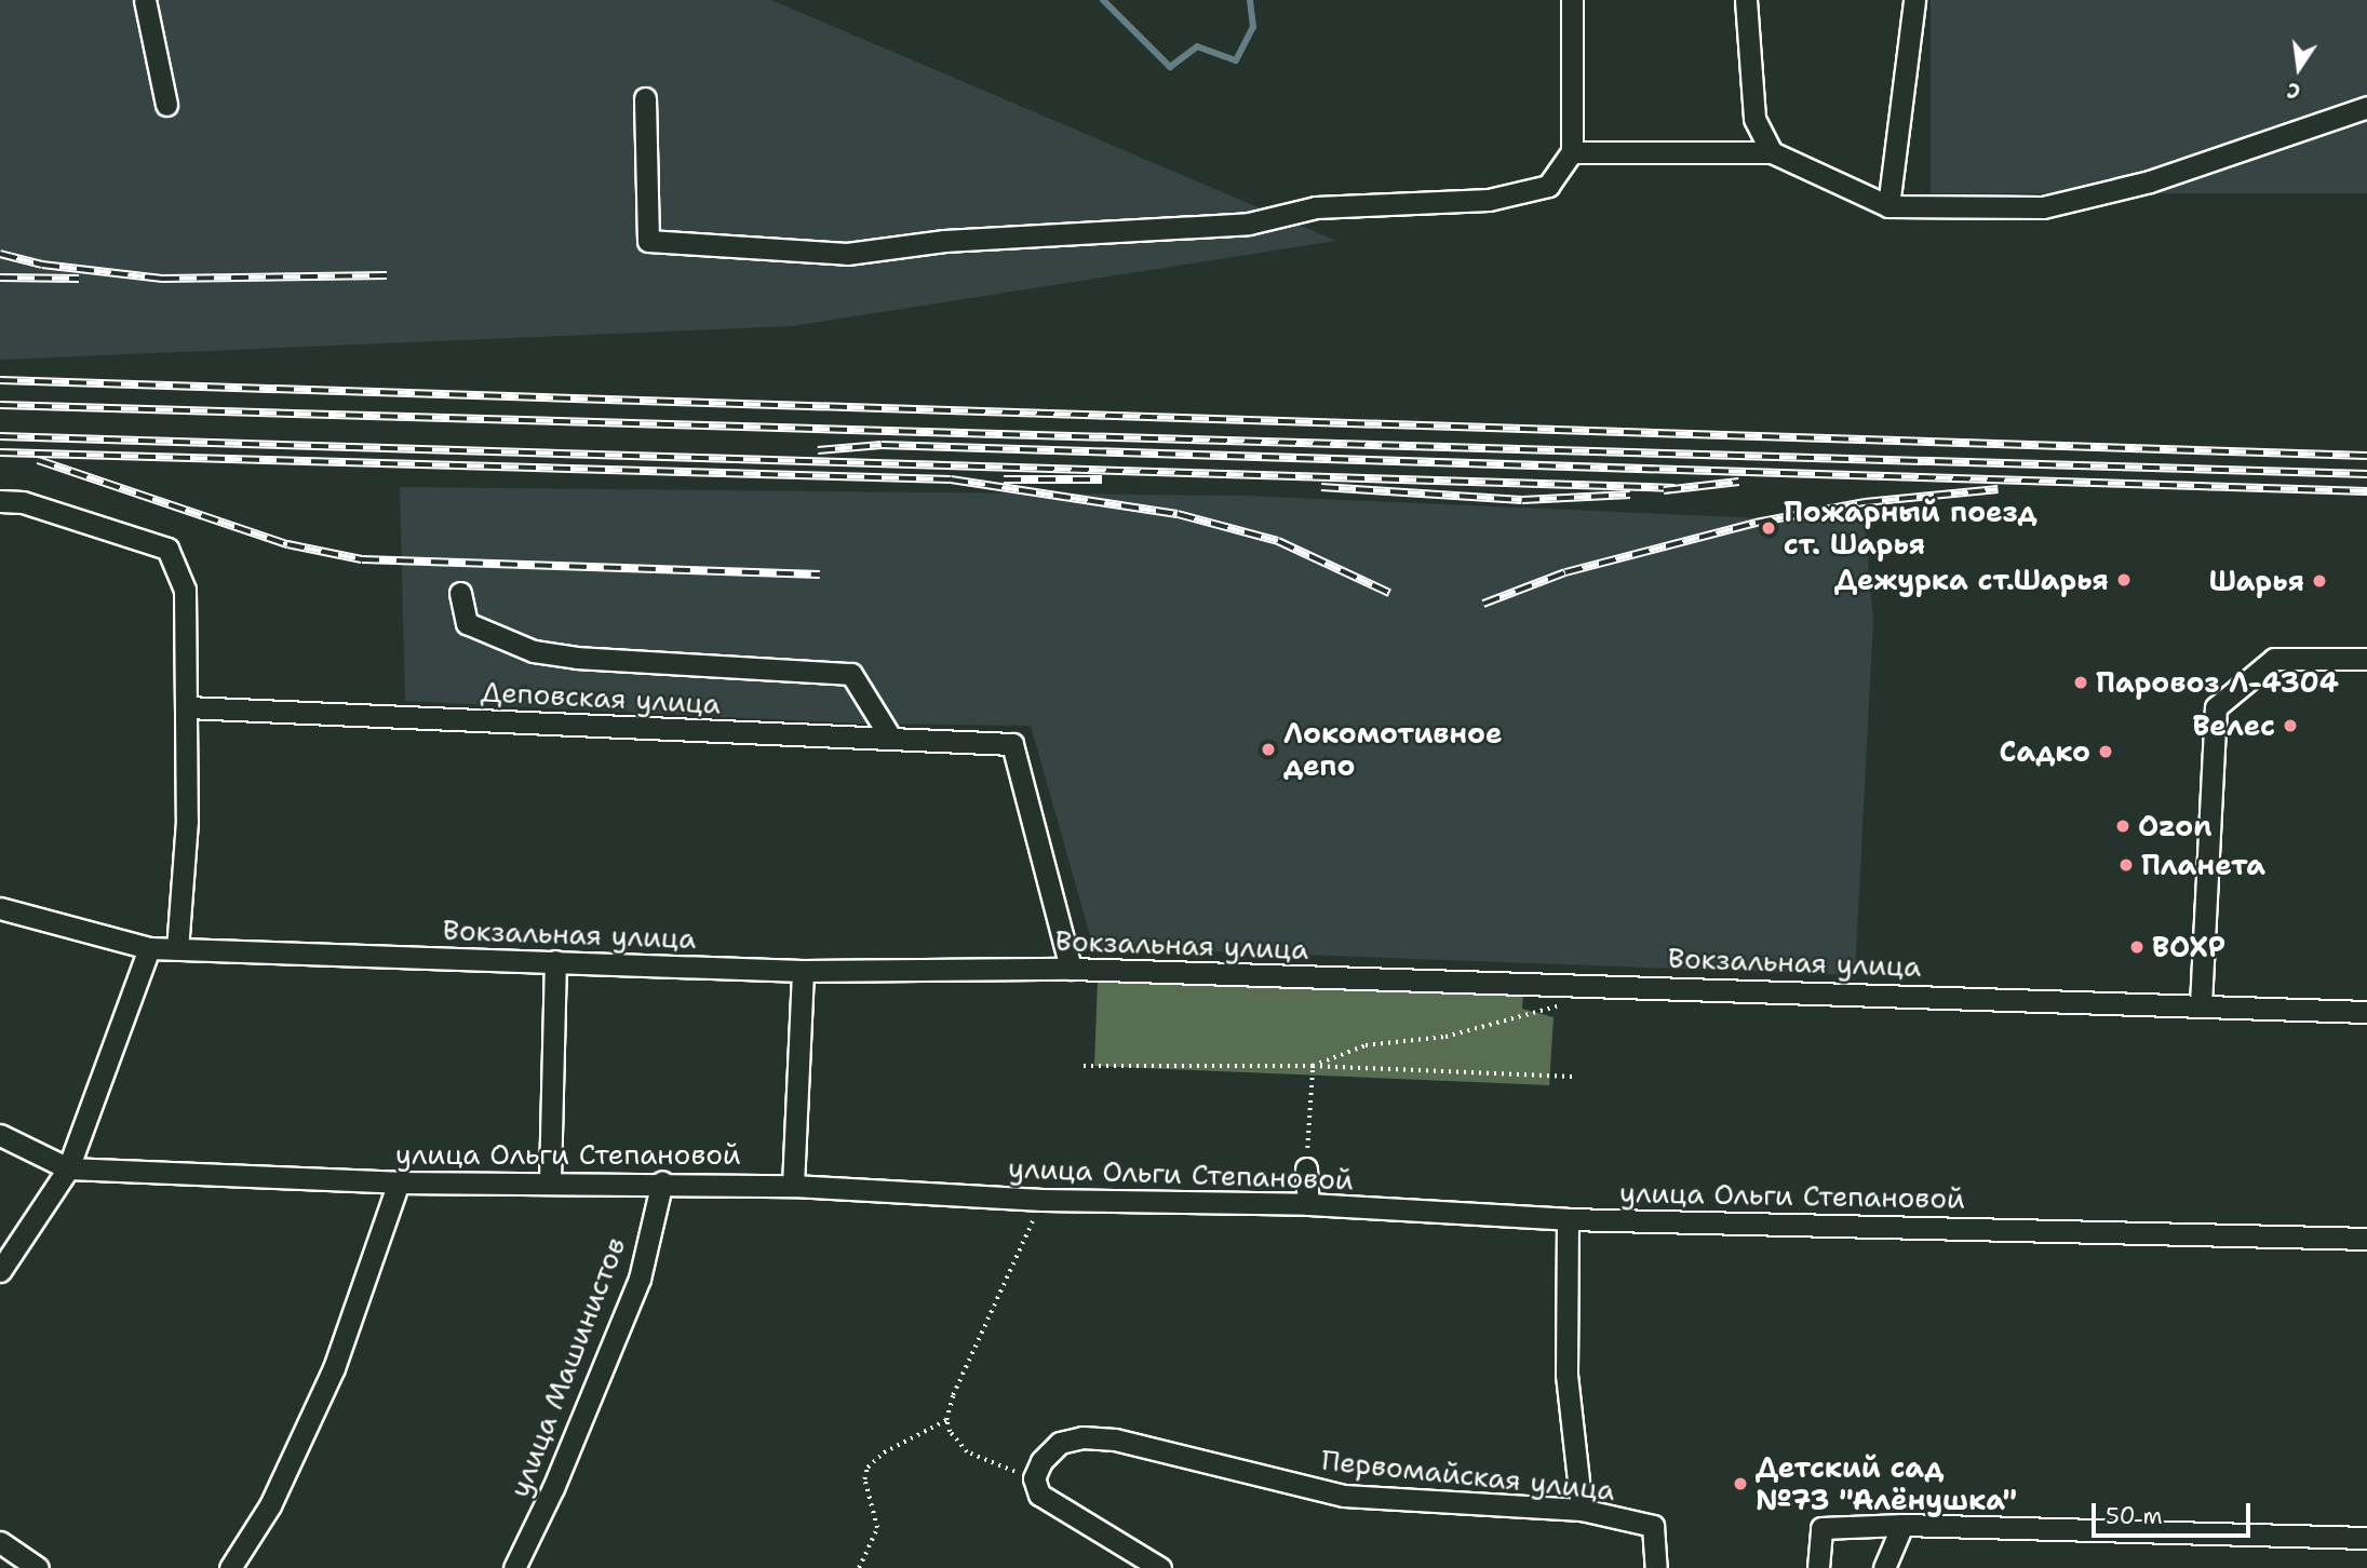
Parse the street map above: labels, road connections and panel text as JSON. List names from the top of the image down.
{
  "streets": {
    "street": [
      "Деповская улица",
      "Вокзальная улица",
      "улица Ольги Степановой",
      "улица Машинистов",
      "Первомайская улица"
    ]
  },
  "crossings": [
    ["Деповская улица", "Вокзальная улица"],
    ["улица Ольги Степановой", "улица Машинистов"]
  ],
  "places": [
    "Пожарный поезд ст. Шарья",
    "Дежурка ст.Шарья",
    "Шарья",
    "Паровоз Л-4304",
    "Велес",
    "Локомотивное депо",
    "Садко",
    "Ozon",
    "Планета",
    "ВОХР",
    "Детский сад №73 \"Алёнушка\""
  ],
  "scale_bar": "50 m",
  "north": "bottom"
}
